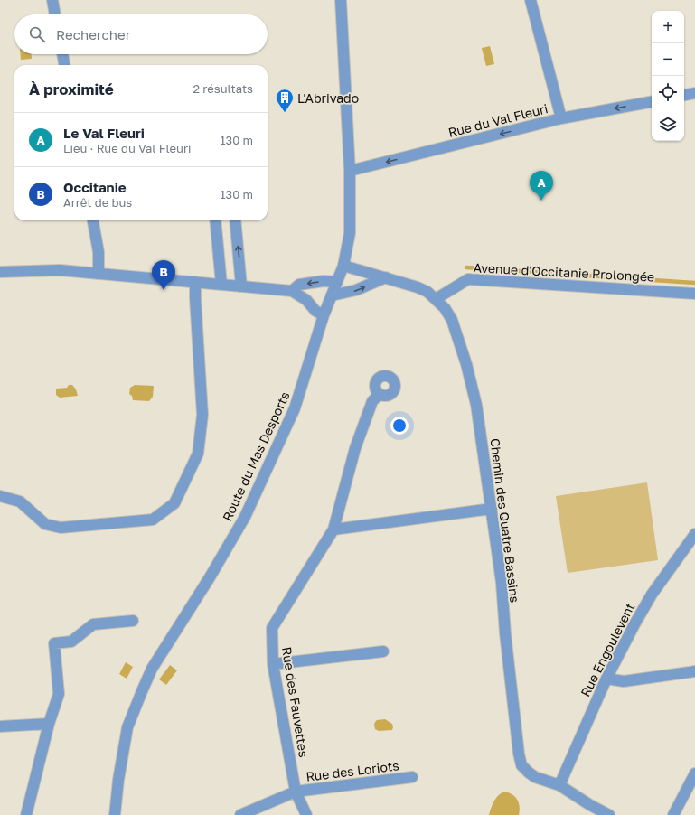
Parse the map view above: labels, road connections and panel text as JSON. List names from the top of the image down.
{
  "streets": {
    "street": [
      "Rue du Val Fleuri",
      "Avenue d'Occitanie Prolongée",
      "Route du Mas Desports",
      "Chemin des Quatre Bassins",
      "Rue Engoulevent",
      "Rue des Fauvettes",
      "Rue des Loriots"
    ]
  },
  "crossings": [
    ["Rue du Val Fleuri", "Route du Mas Desports"],
    ["Avenue d'Occitanie Prolongée", "Chemin des Quatre Bassins"],
    ["Route du Mas Desports", "Chemin des Quatre Bassins"],
    ["Chemin des Quatre Bassins", "Rue Engoulevent"],
    ["Rue des Fauvettes", "Rue des Loriots"]
  ],
  "one_way": ["Rue du Val Fleuri"],
  "places": {
    "building": ["L'Abrivado"]
  },
  "page": {
    "map_buttons": ["+", "−"],
    "search": "Rechercher",
    "heading": ["À proximité", "2 résultats"],
    "list": [
      {
        "mark": "A",
        "name": "Le Val Fleuri",
        "note": "Lieu · Rue du Val Fleuri",
        "value": "130 m"
      },
      {
        "mark": "B",
        "name": "Occitanie",
        "note": "Arrêt de bus",
        "value": "130 m"
      }
    ],
    "pins": ["A", "B"]
  }
}
